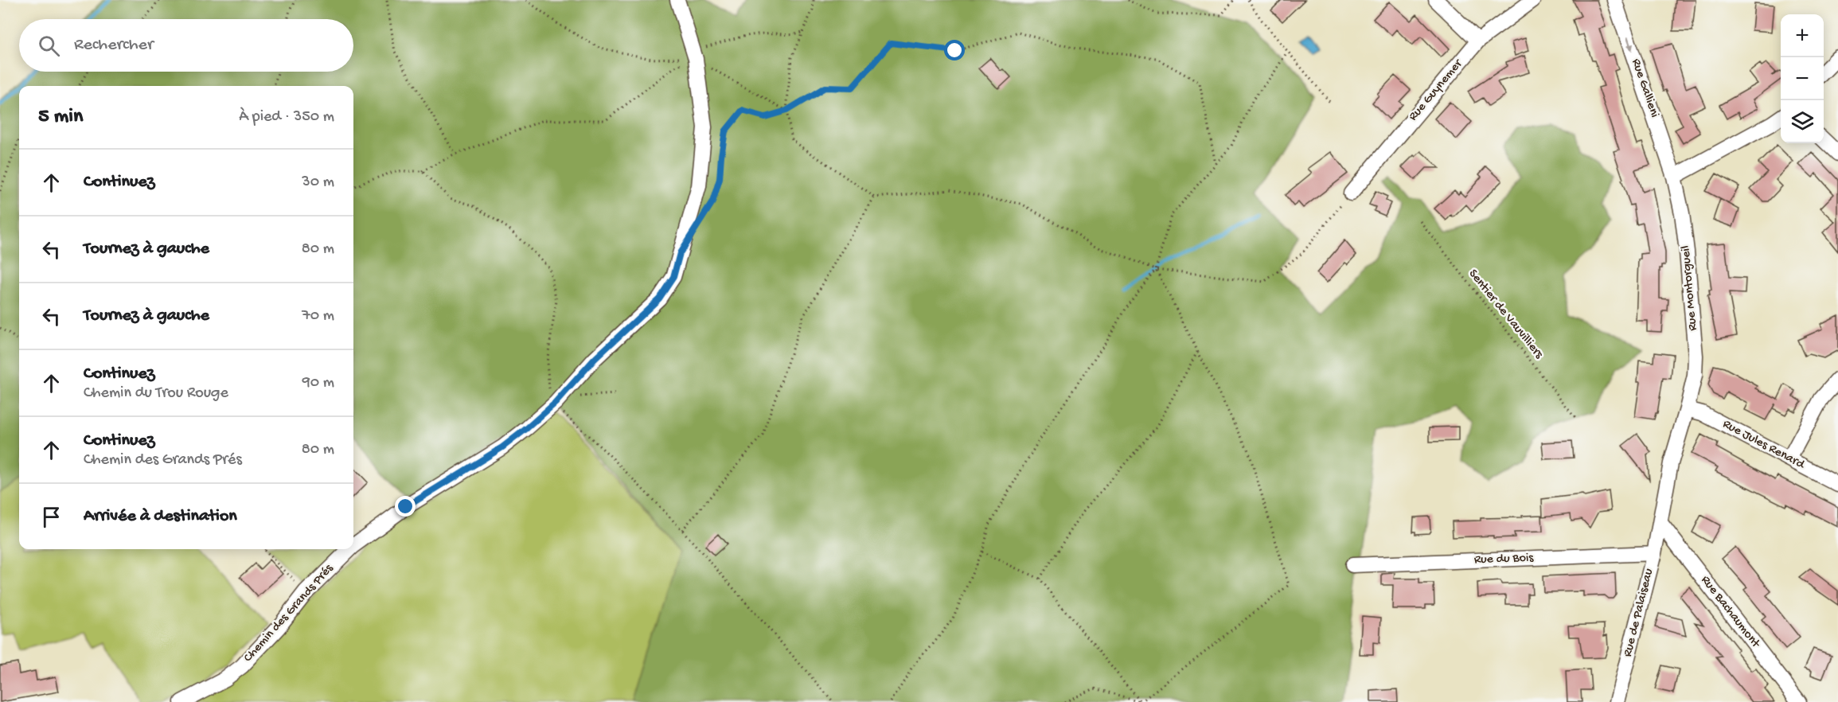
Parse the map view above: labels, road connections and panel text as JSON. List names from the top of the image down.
{
  "streets": {
    "street": [
      "Rue Gallieni",
      "Rue Guynemer",
      "Rue Montorgueil",
      "Rue Jules Renard",
      "Rue du Bois",
      "Rue Bachaumont",
      "Rue de Palaiseau",
      "Chemin des Grands Prés"
    ],
    "path": ["Sentier de Vauvilliers"]
  },
  "crossings": [
    ["Rue Gallieni", "Rue Montorgueil"],
    ["Rue Montorgueil", "Rue Jules Renard"],
    ["Rue Montorgueil", "Rue Bachaumont"],
    ["Rue Montorgueil", "Rue de Palaiseau"],
    ["Rue du Bois", "Rue de Palaiseau"],
    ["Rue Bachaumont", "Rue de Palaiseau"]
  ],
  "one_way": ["Rue Gallieni"],
  "page": {
    "map_buttons": ["+", "−"],
    "search": "Rechercher",
    "heading": ["5 min", "À pied · 350 m"],
    "list": [
      ["Continuez", "30 m"],
      ["Tournez à gauche", "80 m"],
      ["Tournez à gauche", "70 m"],
      ["Continuez", "Chemin du Trou Rouge", "90 m"],
      ["Continuez", "Chemin des Grands Prés", "80 m"],
      "Arrivée à destination"
    ]
  }
}
